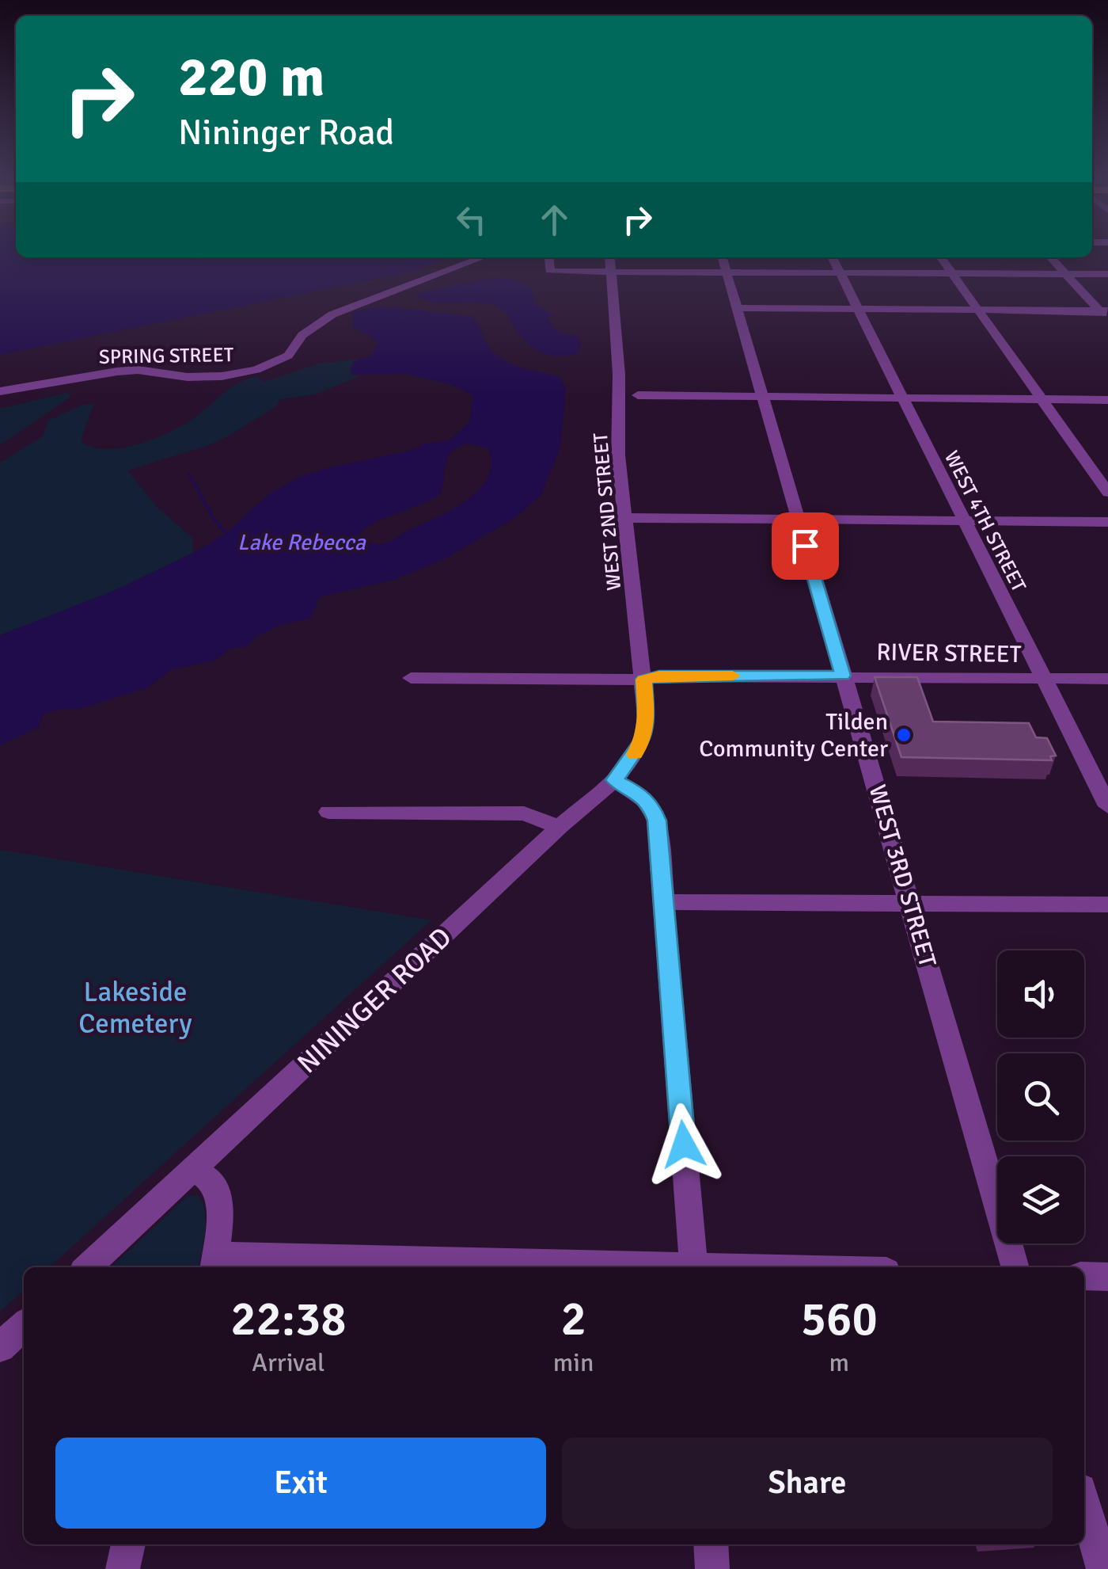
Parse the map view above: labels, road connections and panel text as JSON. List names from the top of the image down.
{
  "streets": {
    "street": [
      "SPRING STREET",
      "WEST 2ND STREET",
      "WEST 4TH STREET",
      "RIVER STREET",
      "WEST 3RD STREET",
      "NININGER ROAD"
    ]
  },
  "crossings": [
    ["WEST 2ND STREET", "RIVER STREET"],
    ["WEST 2ND STREET", "NININGER ROAD"],
    ["WEST 4TH STREET", "RIVER STREET"],
    ["RIVER STREET", "WEST 3RD STREET"]
  ],
  "water": ["Lake Rebecca"],
  "parks": ["Lakeside Cemetery"],
  "places": ["Tilden Community Center"],
  "page": {
    "turn": ["220 m", "Nininger Road"],
    "eta": [
      "22:38",
      "Arrival",
      "2",
      "min",
      "560",
      "m"
    ],
    "buttons": ["Exit", "Share"]
  }
}
